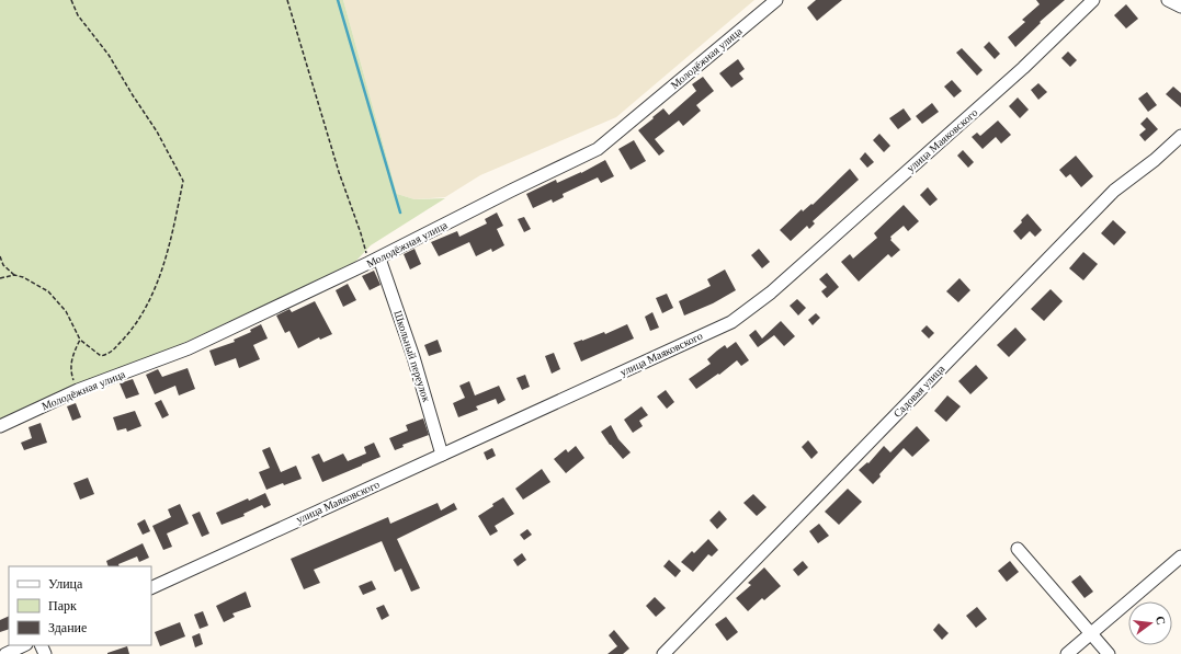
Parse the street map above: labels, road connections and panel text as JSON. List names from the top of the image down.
{
  "streets": {
    "street": [
      "Молодёжная улица",
      "улица Маяковского",
      "Школьный переулок",
      "Садовая улица"
    ]
  },
  "crossings": [
    ["Молодёжная улица", "Школьный переулок"],
    ["улица Маяковского", "Школьный переулок"]
  ],
  "legend": ["Улица", "Парк", "Здание"],
  "north": "right"
}
